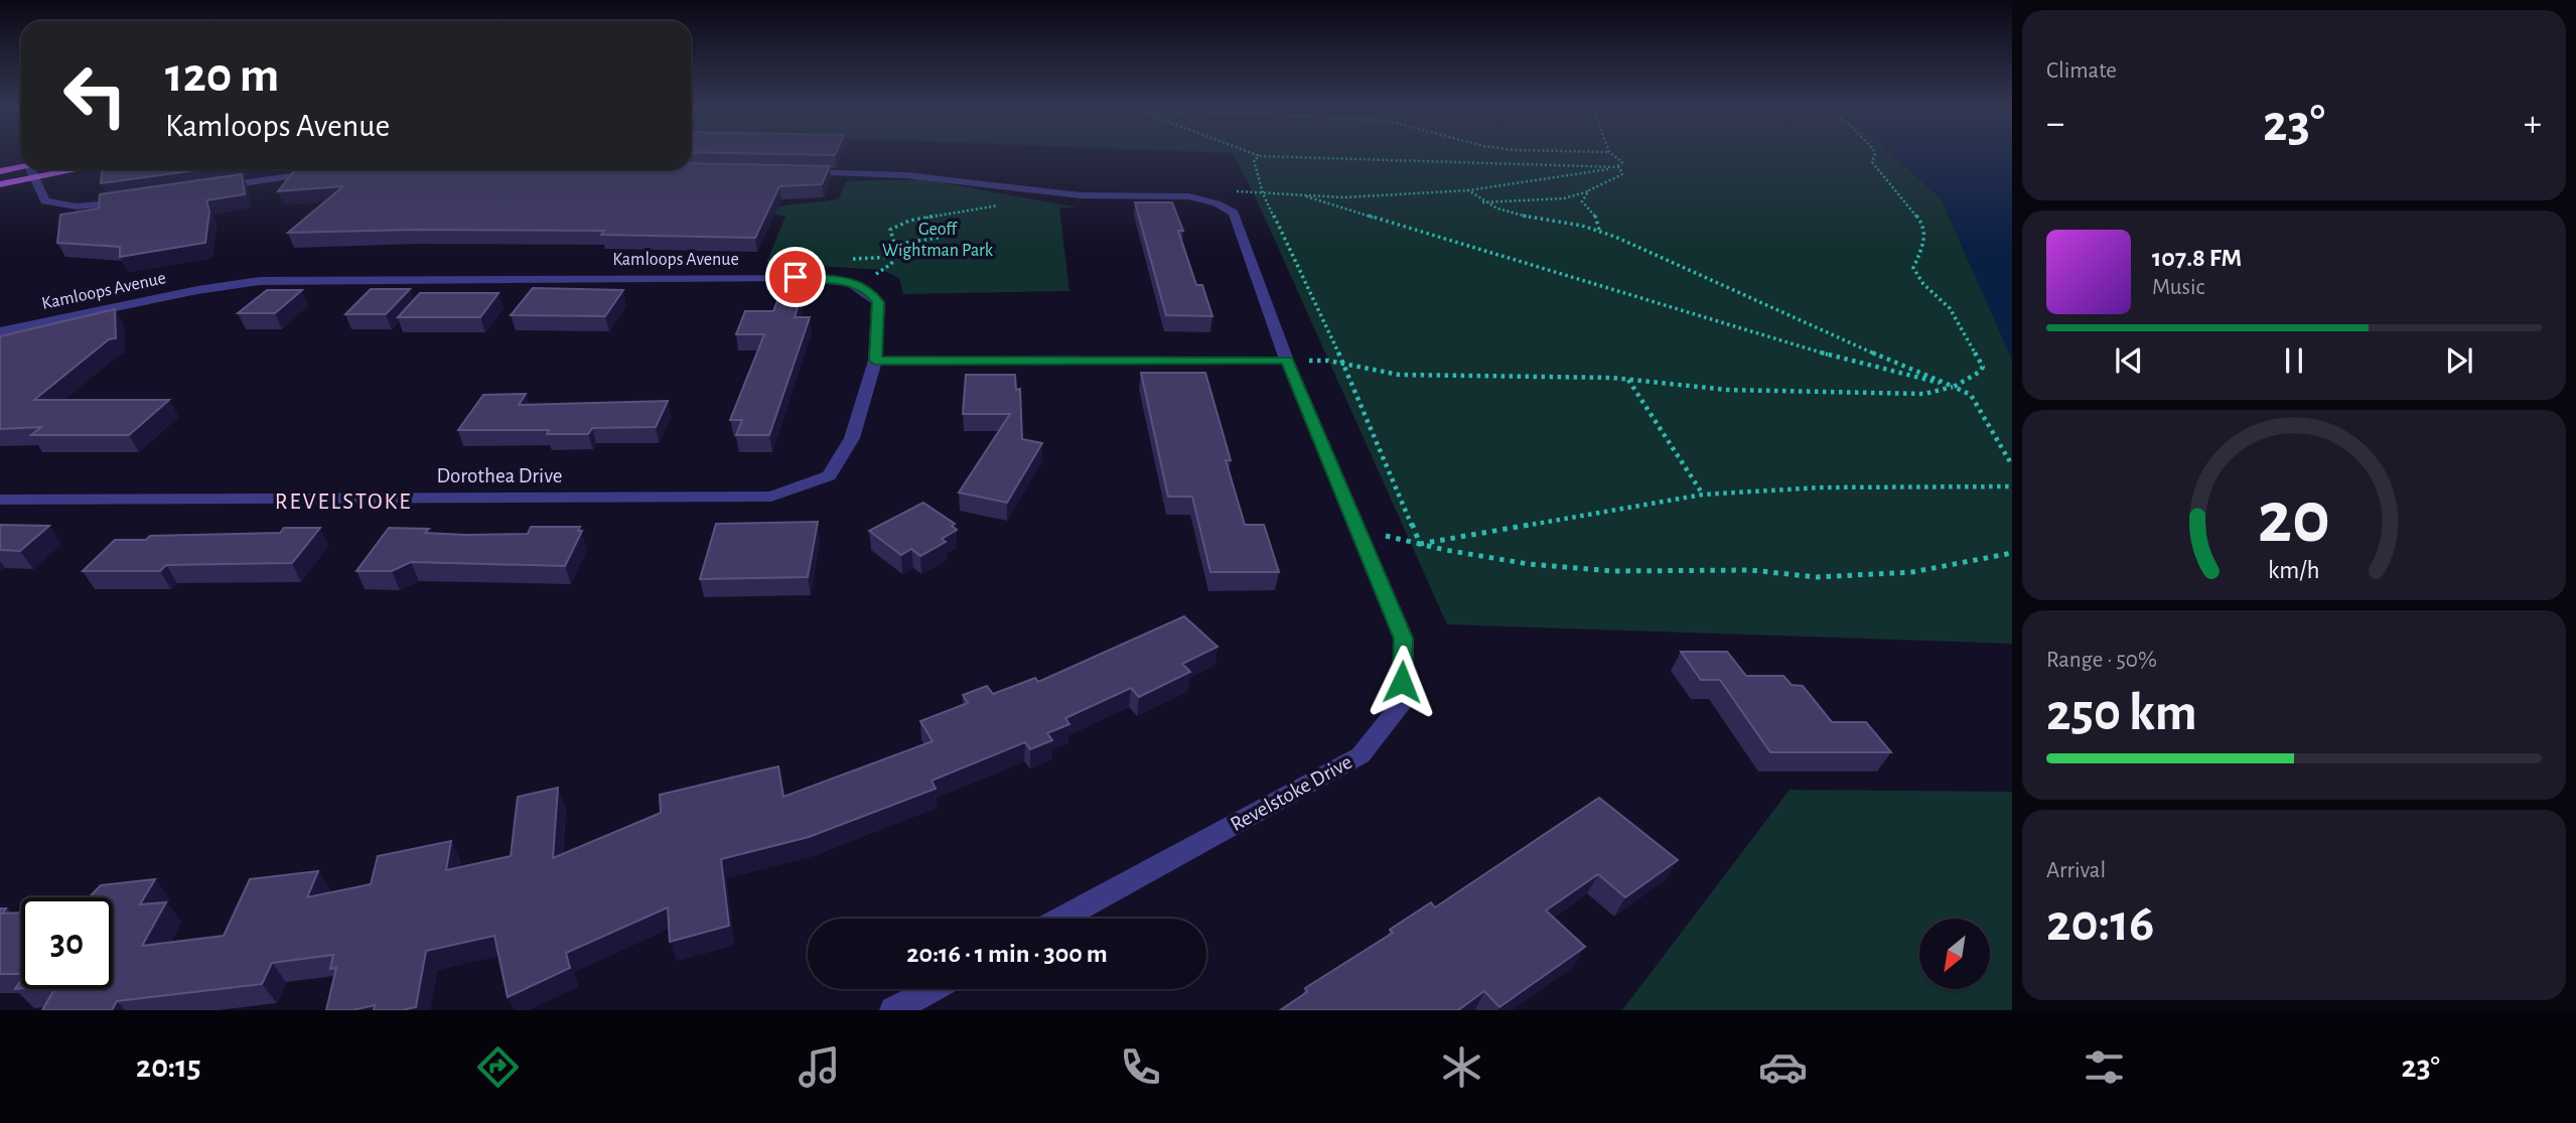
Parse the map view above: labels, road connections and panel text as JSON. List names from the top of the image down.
{
  "streets": {
    "street": ["Kamloops Avenue", "Dorothea Drive", "Revelstoke Drive"]
  },
  "districts": ["REVELSTOKE"],
  "parks": ["Geoff Wightman Park"],
  "north": "bottom left",
  "page": {
    "tile": [
      "Climate",
      ["Range · 50%", "250 km"],
      ["Arrival", "20:16"]
    ],
    "turn": ["120 m", "Kamloops Avenue"],
    "heat": ["−", "23°", "+"],
    "song": ["107.8 FM", "Music"],
    "limit": "30",
    "trip": "20:16 · 1 min · 300 m",
    "tabs": ["20:15", "23°"],
    "gauge": ["20", "km/h"]
  }
}
